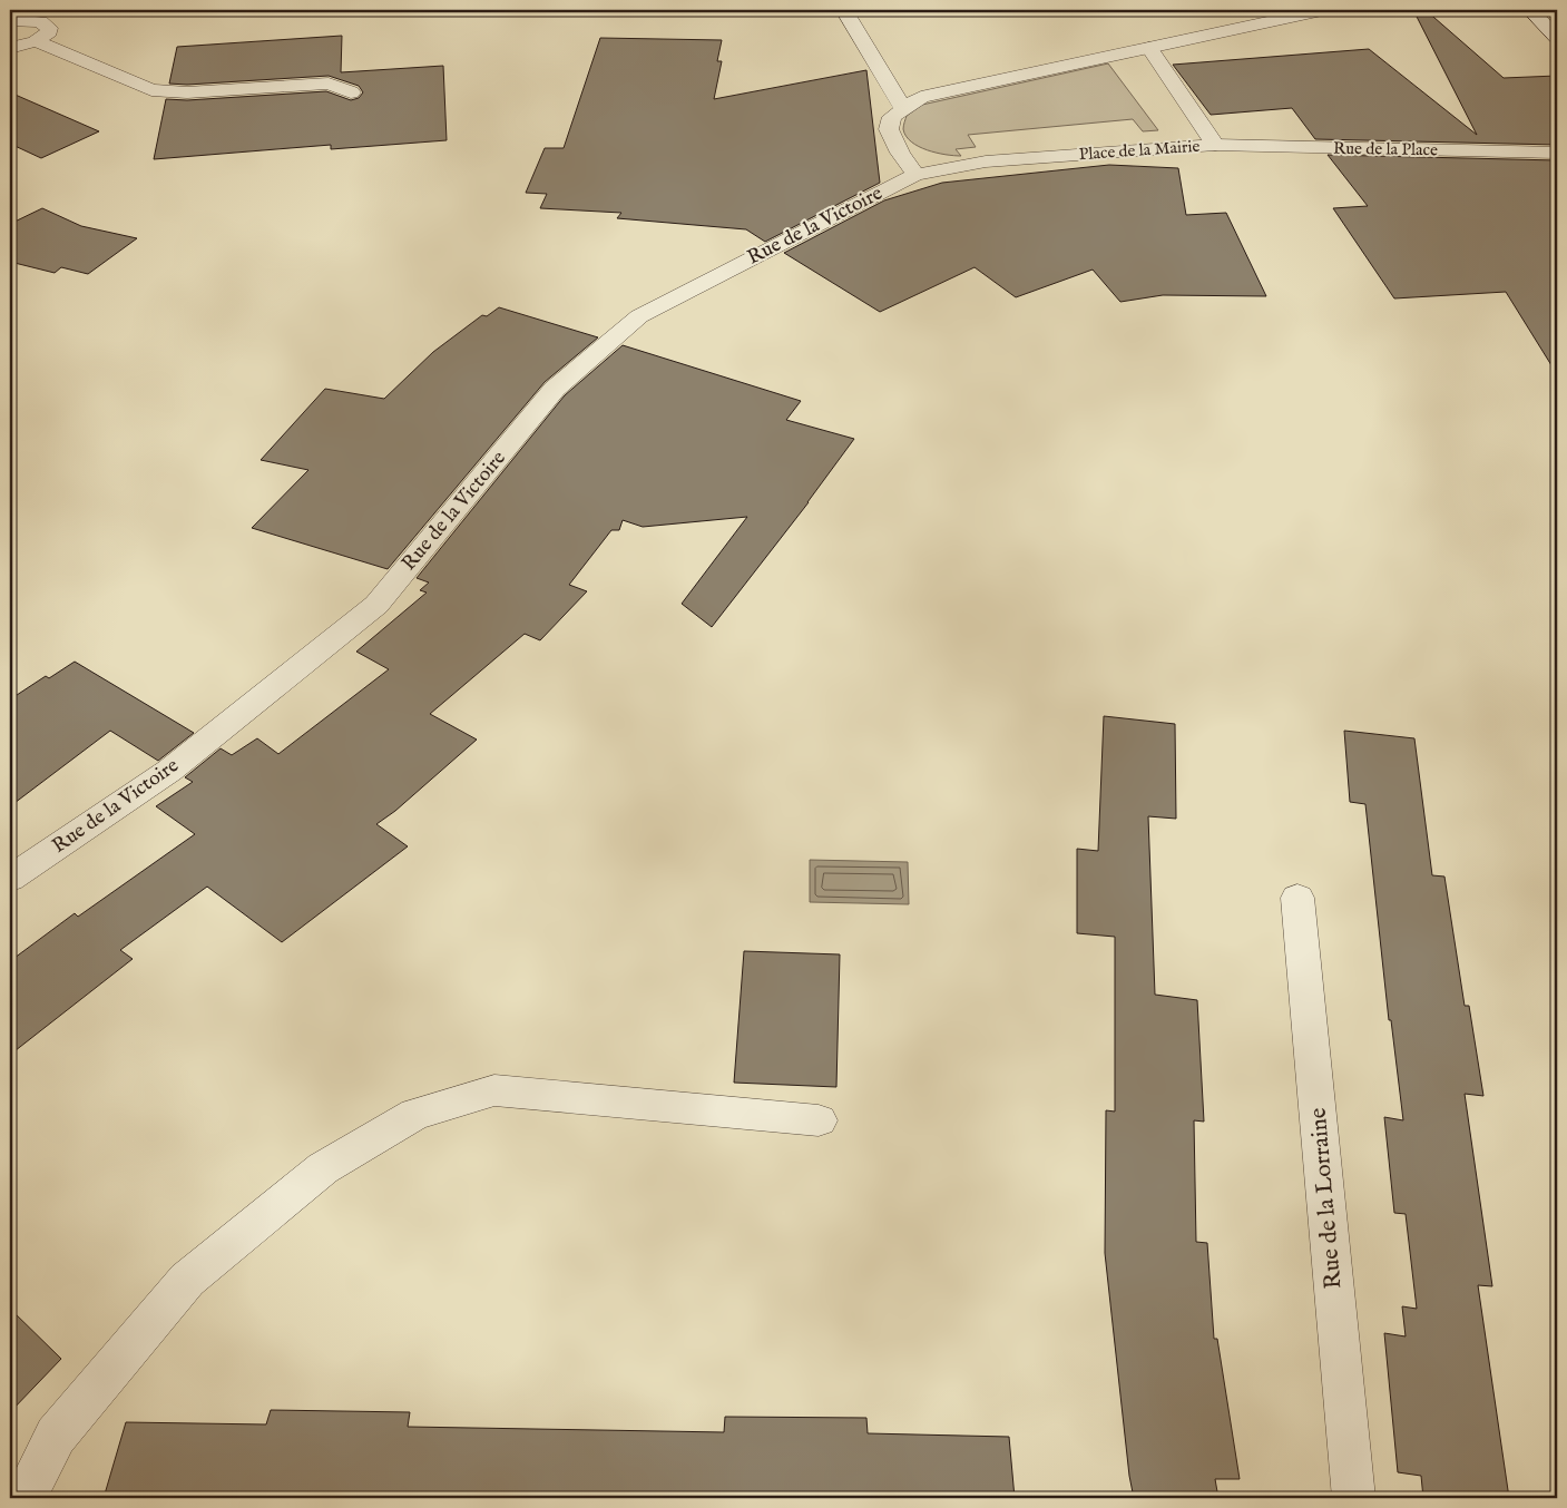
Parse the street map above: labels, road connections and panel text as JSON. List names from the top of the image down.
{
  "streets": {
    "street": [
      "Rue de la Place",
      "Place de la Mairie",
      "Rue de la Victoire",
      "Rue de la Lorraine"
    ]
  },
  "crossings": [
    ["Rue de la Place", "Place de la Mairie"],
    ["Place de la Mairie", "Rue de la Victoire"]
  ]
}
